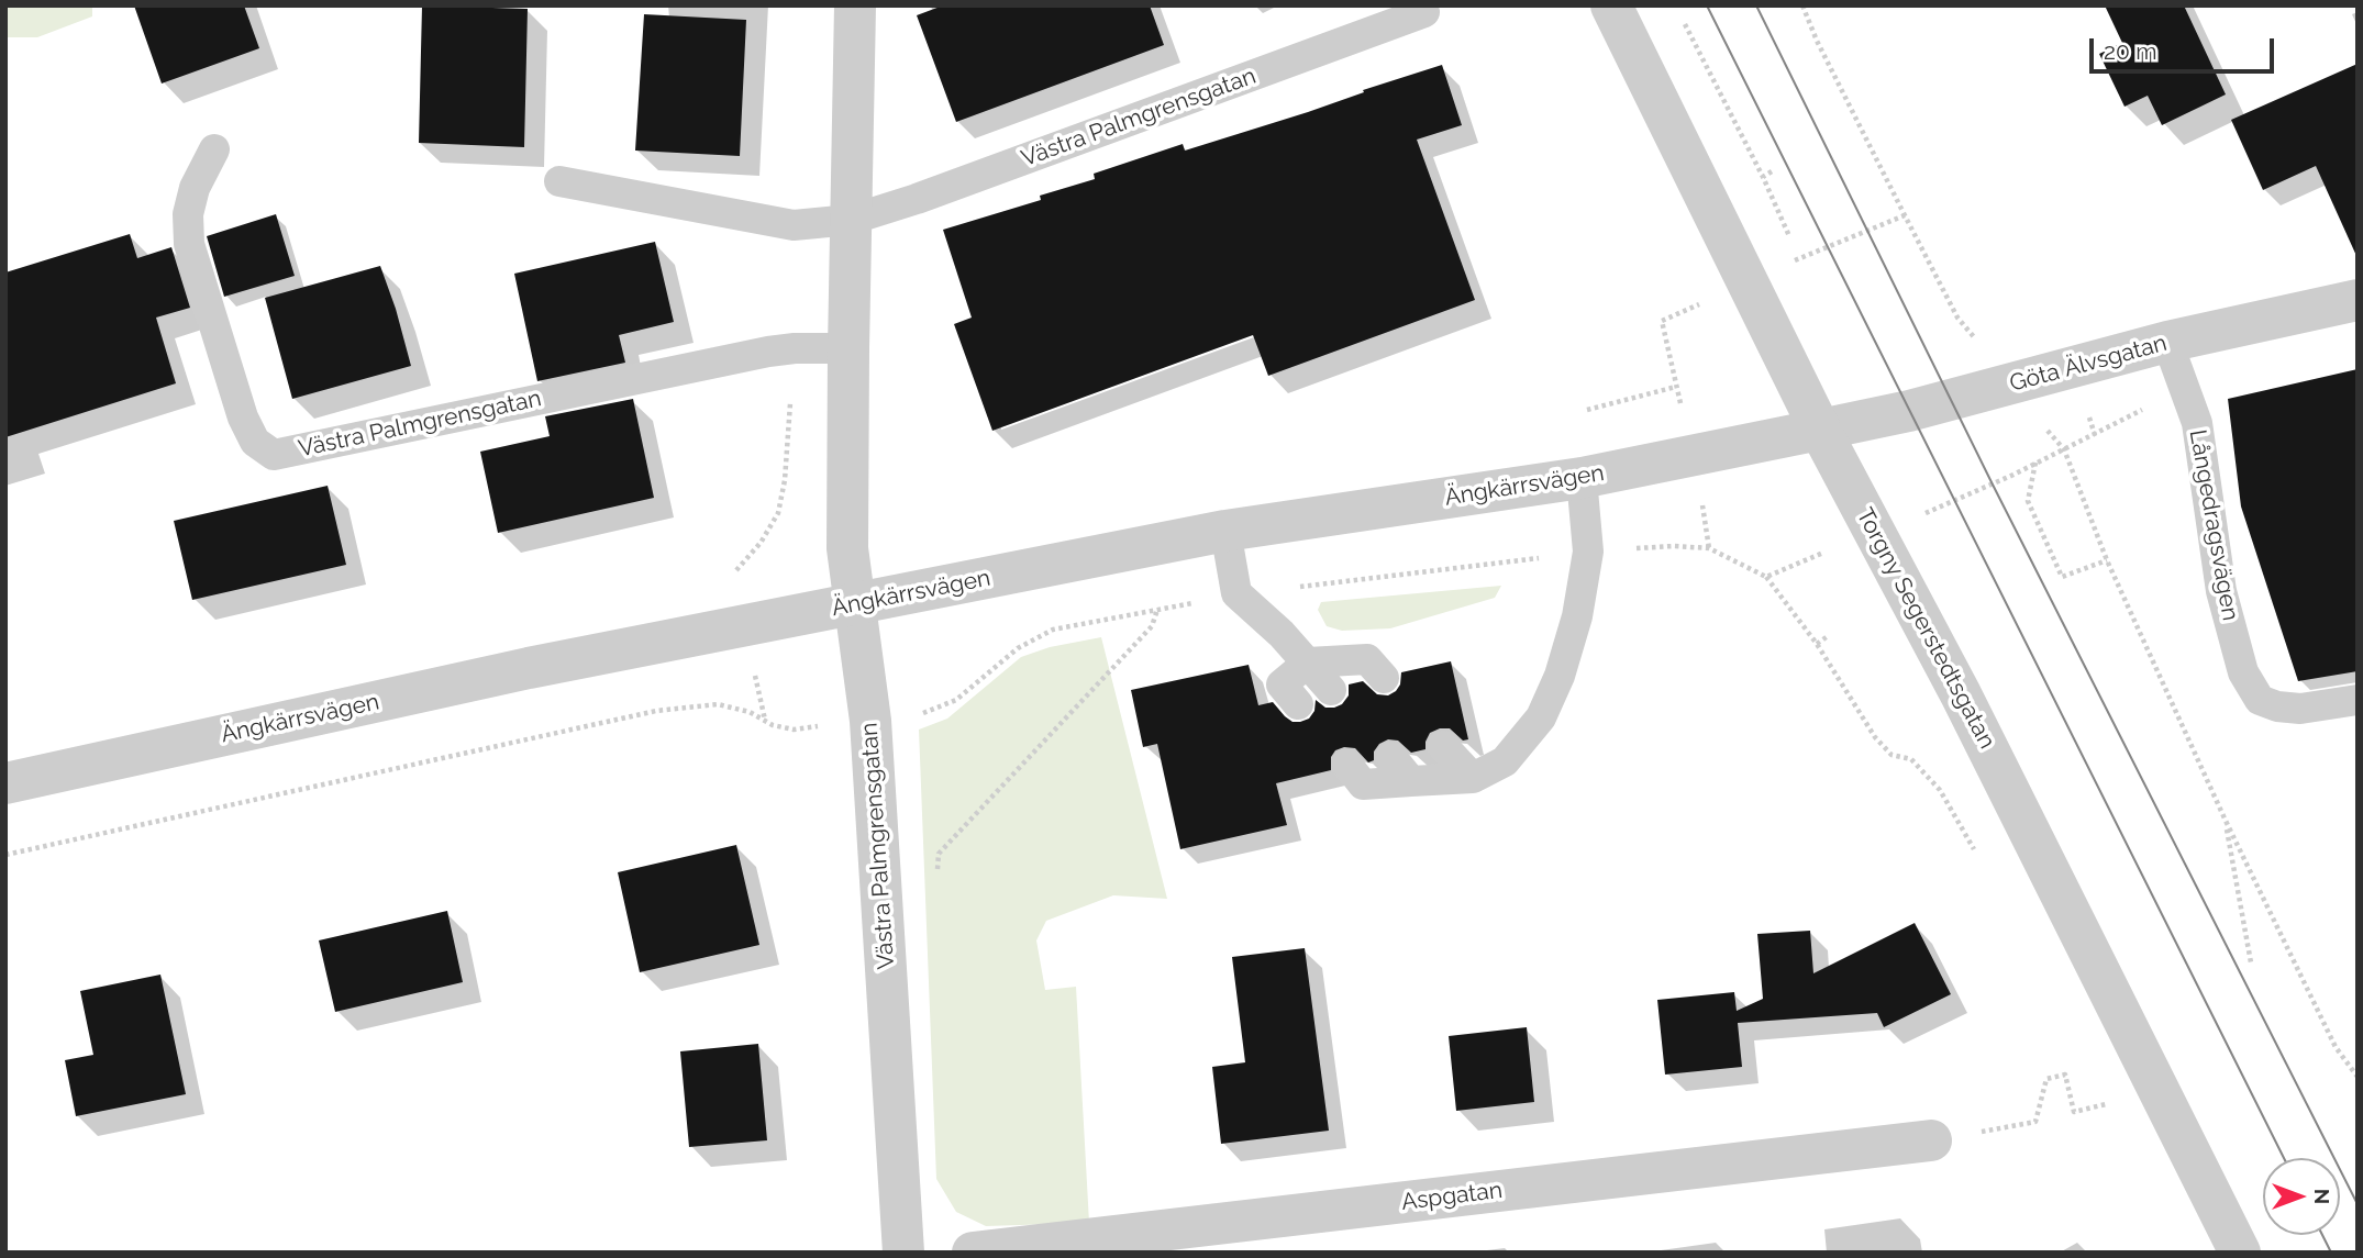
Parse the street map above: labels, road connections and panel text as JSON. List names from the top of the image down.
{
  "streets": {
    "street": [
      "Västra Palmgrensgatan",
      "Göta Älvsgatan",
      "Ängkärrsvägen",
      "Torgny Segerstedtsgatan",
      "Aspgatan"
    ],
    "lane": ["Långedragsvägen"]
  },
  "crossings": [
    ["Västra Palmgrensgatan", "Ängkärrsvägen"],
    ["Göta Älvsgatan", "Ängkärrsvägen"],
    ["Göta Älvsgatan", "Långedragsvägen"],
    ["Göta Älvsgatan", "Torgny Segerstedtsgatan"],
    ["Ängkärrsvägen", "Torgny Segerstedtsgatan"]
  ],
  "scale_bar": "20 m",
  "north": "right"
}
